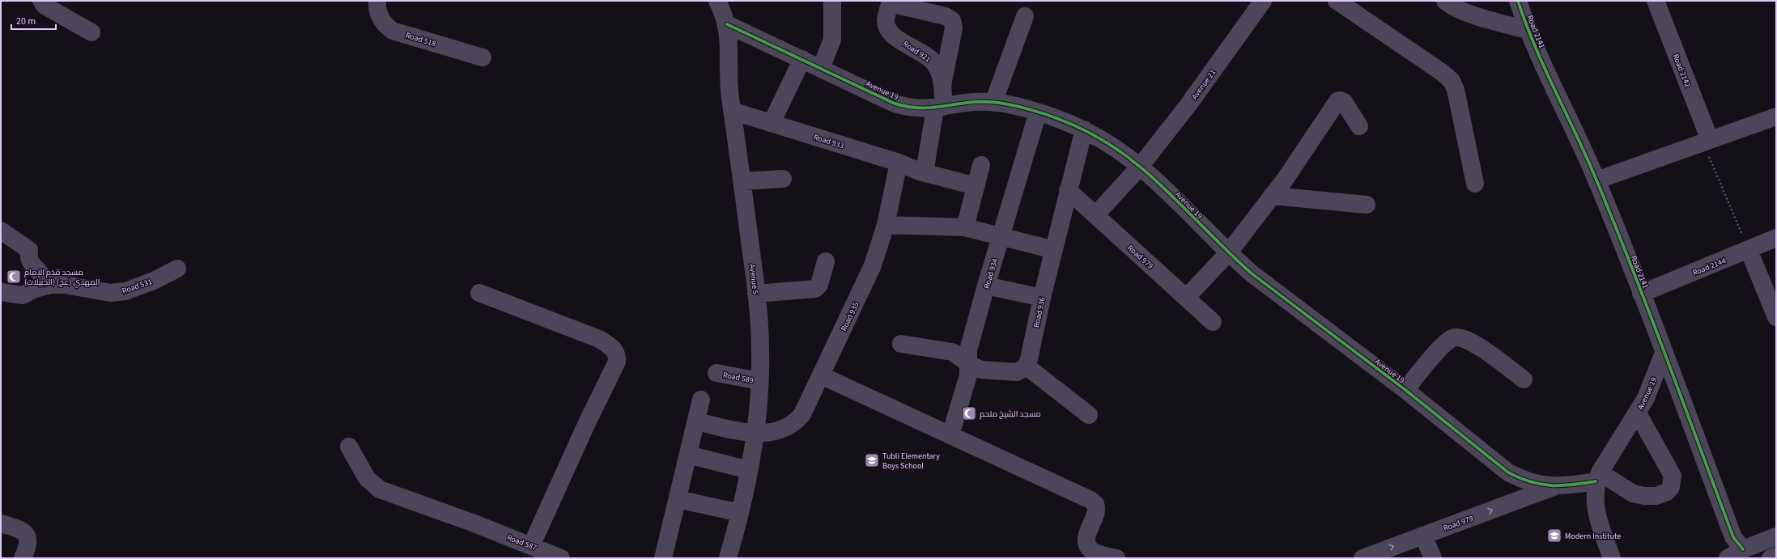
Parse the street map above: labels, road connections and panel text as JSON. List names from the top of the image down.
{
  "streets": {
    "street": [
      "Road 2141",
      "Road 518",
      "Road 921",
      "Road 2142",
      "Avenue 21",
      "Avenue 19",
      "Road 933",
      "Road 979",
      "Road 2144",
      "Road 934",
      "Avenue 5",
      "Road 531",
      "Road 936",
      "Road 935",
      "Road 589",
      "Road 587"
    ]
  },
  "crossings": [
    ["Road 2141", "Avenue 19"],
    ["Road 2141", "Road 2144"],
    ["Road 921", "Avenue 19"],
    ["Avenue 21", "Avenue 19"],
    ["Avenue 21", "Road 979"],
    ["Avenue 19", "Road 979"],
    ["Avenue 19", "Road 934"],
    ["Avenue 19", "Avenue 5"],
    ["Avenue 19", "Road 936"],
    ["Road 933", "Avenue 5"],
    ["Road 933", "Road 935"],
    ["Road 979", "Road 936"],
    ["Avenue 5", "Road 935"],
    ["Avenue 5", "Road 589"]
  ],
  "one_way": ["Road 979"],
  "places": {
    "mosque": ["مسجد قدَم الإمام المهدي (عج) (الجبيلات)", "مسجد الشيخ ملحم"],
    "school or university": ["Tubli Elementary Boys School", "Modern Institute"]
  },
  "scale_bar": "20 m"
}
